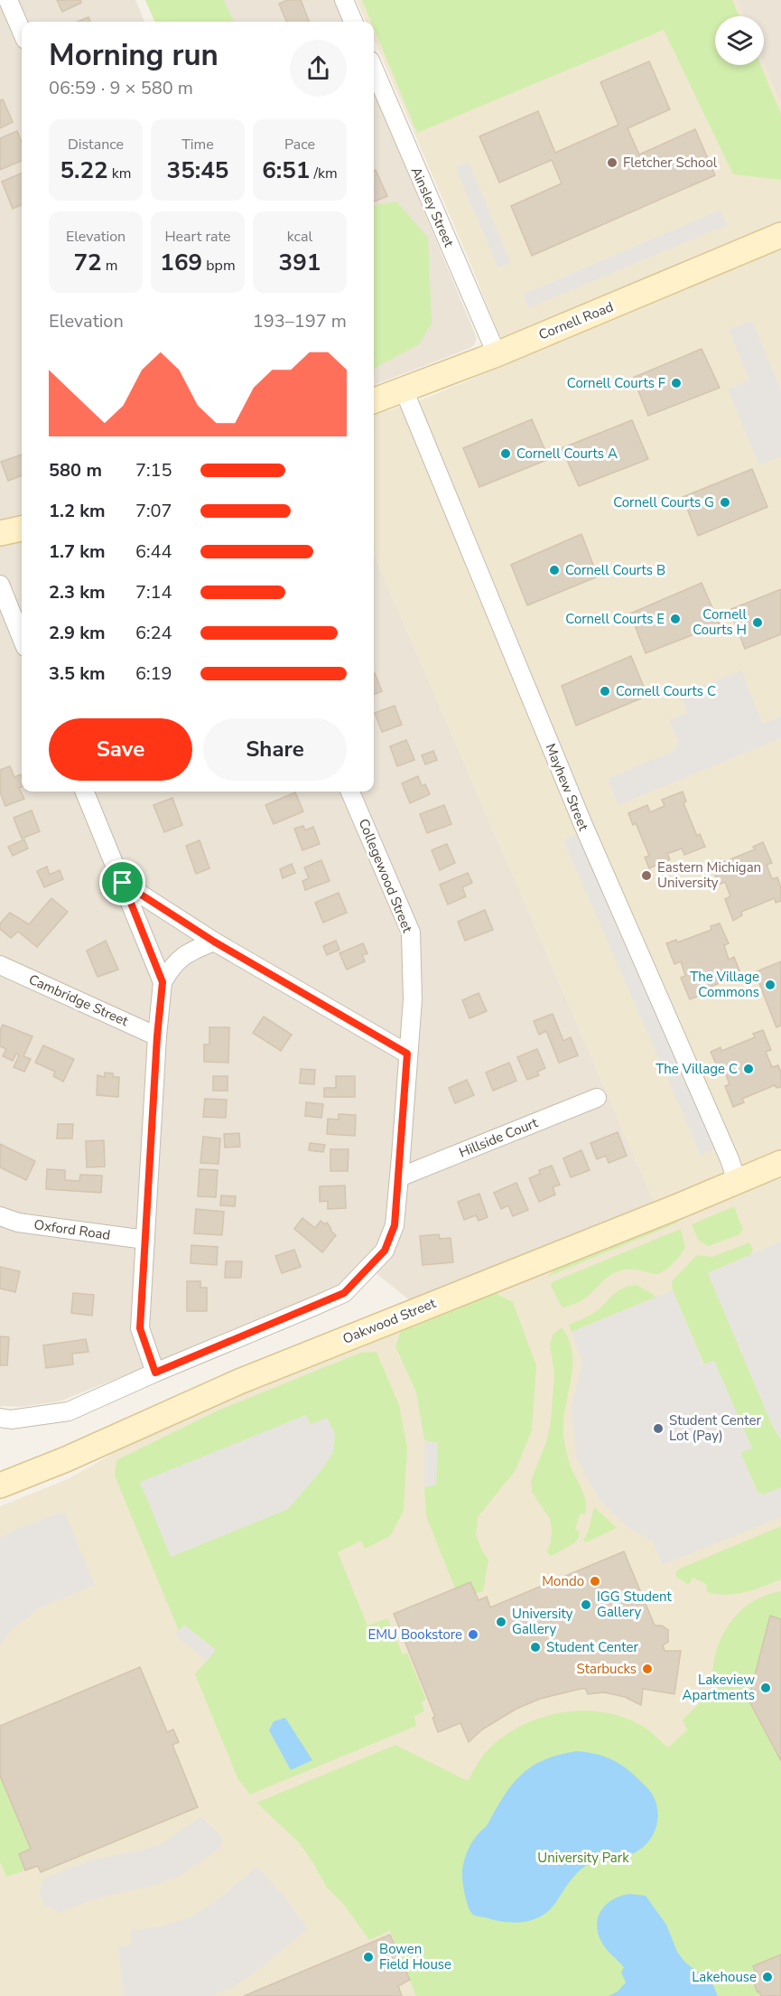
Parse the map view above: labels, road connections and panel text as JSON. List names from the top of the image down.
{
  "streets": {
    "street": [
      "Ainsley Street",
      "Cornell Road",
      "Mayhew Street",
      "Collegewood Street",
      "Cambridge Street",
      "Hillside Court",
      "Oxford Road",
      "Oakwood Street"
    ]
  },
  "crossings": [
    ["Ainsley Street", "Cornell Road"],
    ["Cornell Road", "Mayhew Street"],
    ["Mayhew Street", "Oakwood Street"],
    ["Collegewood Street", "Hillside Court"]
  ],
  "parks": ["University Park"],
  "places": [
    "Fletcher School",
    "Cornell Courts F",
    "Cornell Courts A",
    "Cornell Courts G",
    "Cornell Courts B",
    "Cornell Courts E",
    "Cornell Courts H",
    "Cornell Courts C",
    "Eastern Michigan University",
    "The Village Commons",
    "The Village C",
    "Student Center Lot (Pay)",
    "Mondo",
    "IGG Student Gallery",
    "University Gallery",
    "EMU Bookstore",
    "Student Center",
    "Starbucks",
    "Lakeview Apartments",
    "Bowen Field House",
    "Lakehouse"
  ],
  "page": {
    "heading": ["Morning run", "06:59 · 9 × 580 m"],
    "stats": [
      ["Distance", "5.22 km"],
      ["Time", "35:45"],
      ["Pace", "6:51 /km"],
      ["Elevation", "72 m"],
      ["Heart rate", "169 bpm"],
      ["kcal", "391"]
    ],
    "chart": ["Elevation", "193–197 m"],
    "list": [
      {
        "name": "580 m",
        "note": "7:15"
      },
      {
        "name": "1.2 km",
        "note": "7:07"
      },
      {
        "name": "1.7 km",
        "note": "6:44"
      },
      {
        "name": "2.3 km",
        "note": "7:14"
      },
      {
        "name": "2.9 km",
        "note": "6:24"
      },
      {
        "name": "3.5 km",
        "note": "6:19"
      }
    ],
    "buttons": ["Save", "Share"]
  }
}
